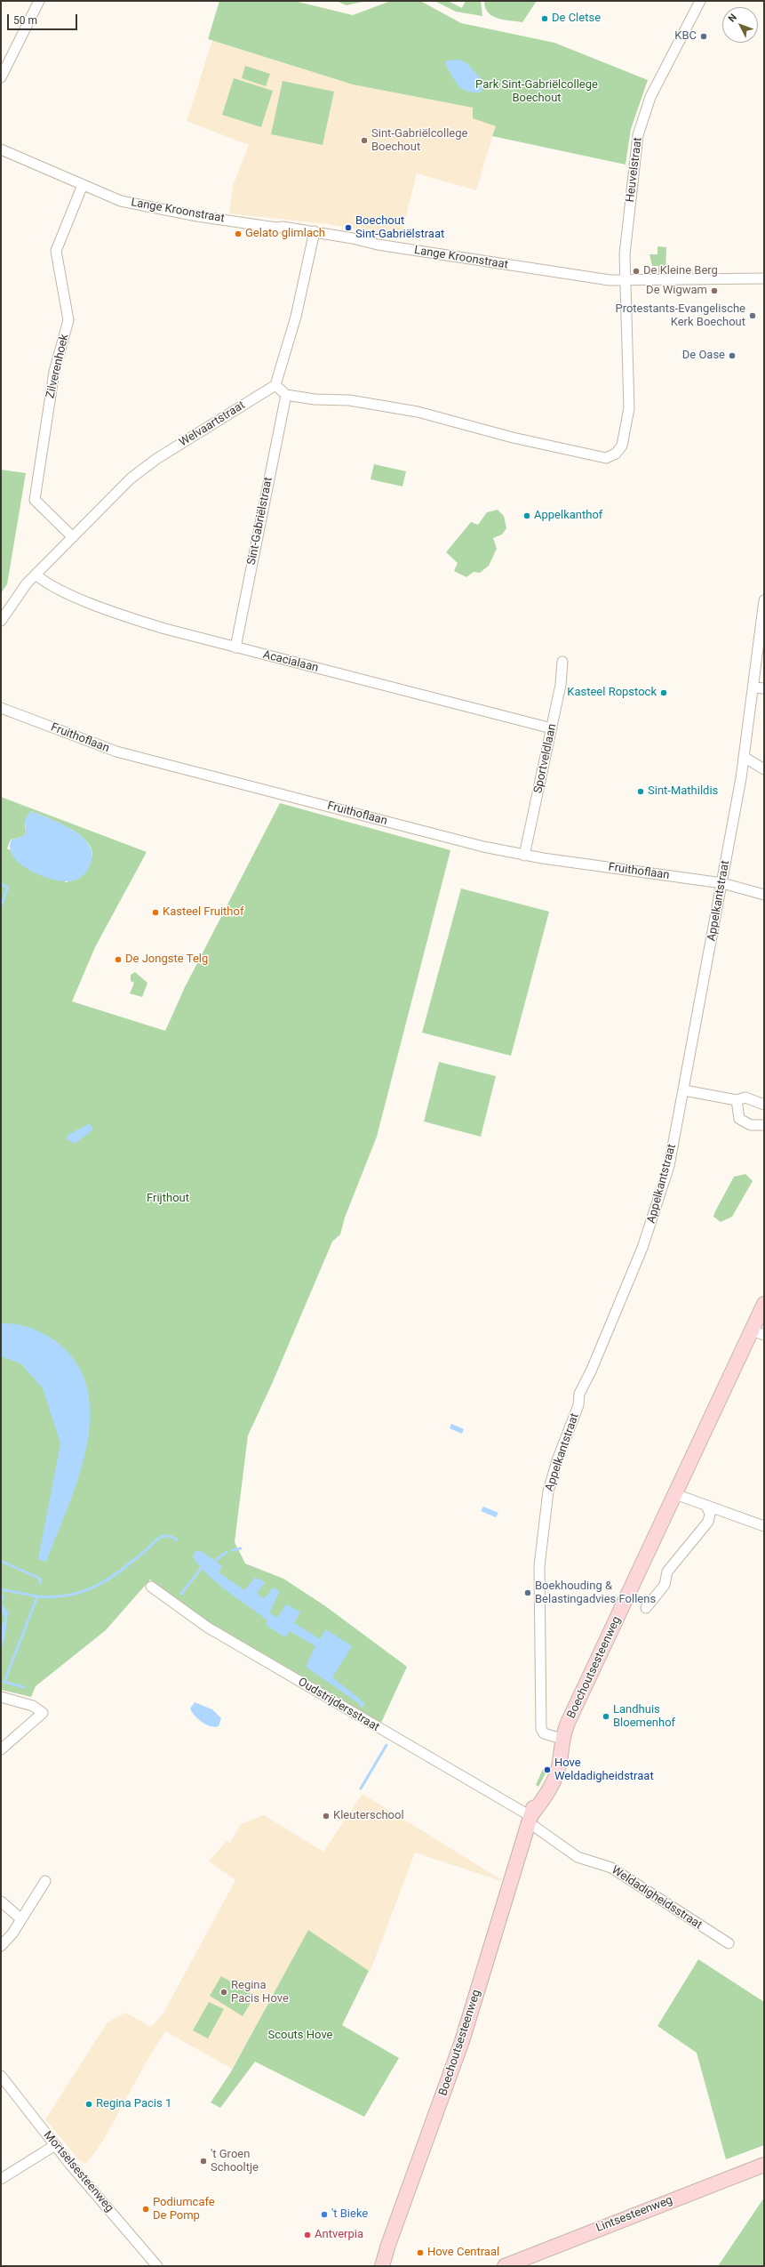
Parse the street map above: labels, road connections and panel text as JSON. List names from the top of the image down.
{
  "streets": {
    "street": [
      "Heuvelstraat",
      "Lange Kroonstraat",
      "Zilverenhoek",
      "Welvaartstraat",
      "Sint-Gabriëlstraat",
      "Acacialaan",
      "Fruithoflaan",
      "Sportveldlaan",
      "Appelkantstraat",
      "Boechoutsesteenweg",
      "Oudstrijdersstraat",
      "Weldadigheidsstraat",
      "Mortselsesteenweg",
      "Lintsesteenweg"
    ]
  },
  "crossings": [
    ["Heuvelstraat", "Lange Kroonstraat"],
    ["Heuvelstraat", "Sint-Gabriëlstraat"],
    ["Lange Kroonstraat", "Zilverenhoek"],
    ["Zilverenhoek", "Welvaartstraat"],
    ["Welvaartstraat", "Acacialaan"],
    ["Sint-Gabriëlstraat", "Acacialaan"],
    ["Acacialaan", "Sportveldlaan"],
    ["Fruithoflaan", "Sportveldlaan"],
    ["Fruithoflaan", "Appelkantstraat"],
    ["Appelkantstraat", "Boechoutsesteenweg"],
    ["Boechoutsesteenweg", "Oudstrijdersstraat"],
    ["Boechoutsesteenweg", "Weldadigheidsstraat"],
    ["Oudstrijdersstraat", "Weldadigheidsstraat"]
  ],
  "parks": ["Park Sint-Gabriëlcollege Boechout", "Frijthout", "Scouts Hove"],
  "places": [
    "De Cletse",
    "KBC",
    "Sint-Gabriëlcollege Boechout",
    "Boechout Sint-Gabriëlstraat",
    "Gelato glimlach",
    "De Kleine Berg",
    "De Wigwam",
    "Protestants-Evangelische Kerk Boechout",
    "De Oase",
    "Appelkanthof",
    "Kasteel Ropstock",
    "Sint-Mathildis",
    "Kasteel Fruithof",
    "De Jongste Telg",
    "Boekhouding & Belastingadvies Follens",
    "Landhuis Bloemenhof",
    "Hove Weldadigheidstraat",
    "Kleuterschool",
    "Regina Pacis Hove",
    "Regina Pacis 1",
    "'t Groen Schooltje",
    "Podiumcafe De Pomp",
    "'t Bieke",
    "Antverpia",
    "Hove Centraal"
  ],
  "scale_bar": "50 m",
  "north": "top left"
}
